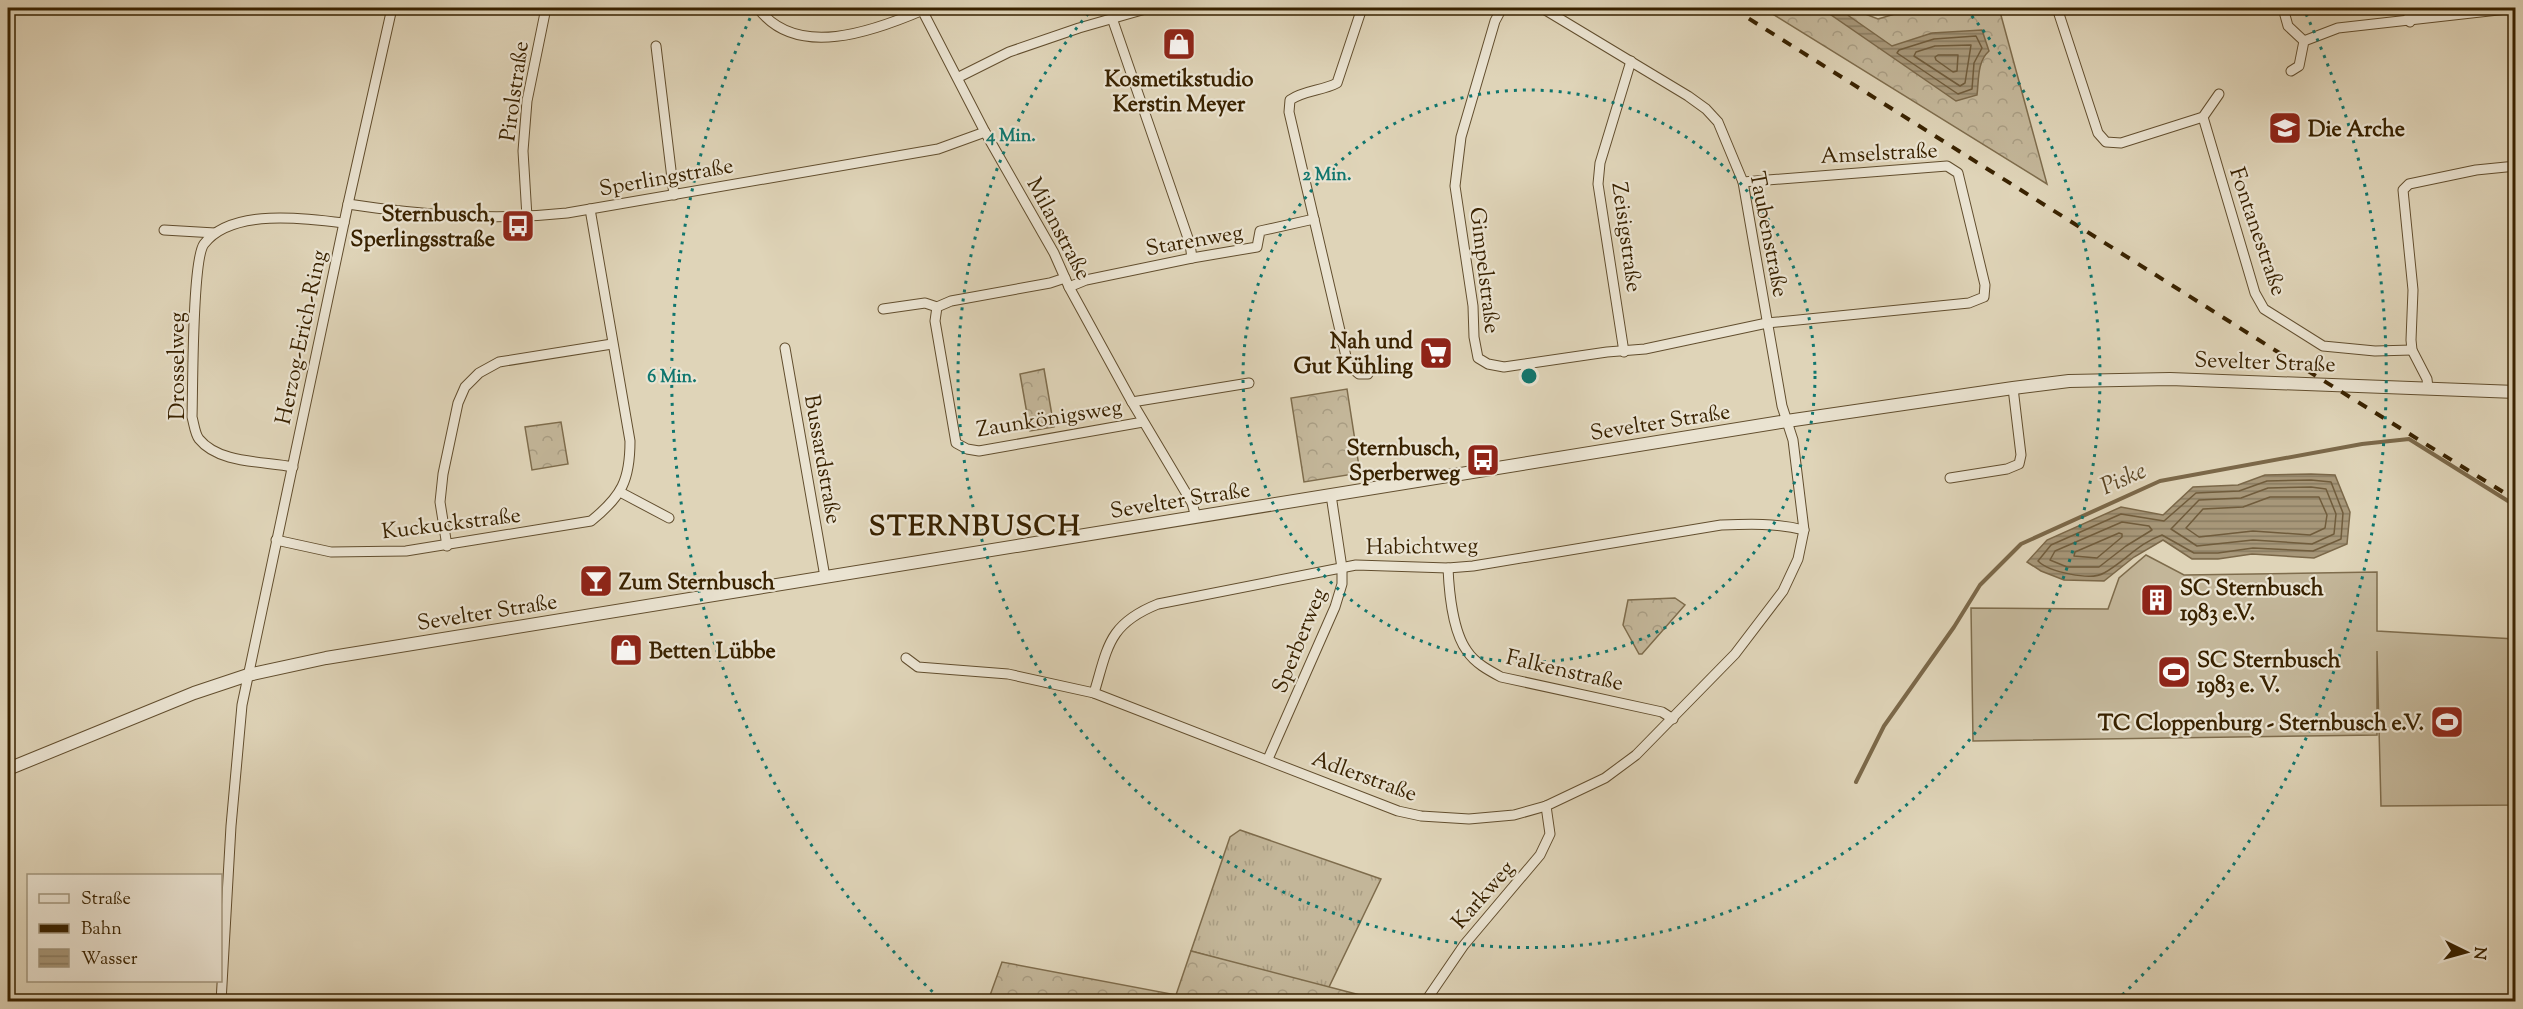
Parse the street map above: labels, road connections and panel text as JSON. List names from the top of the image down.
{
  "streets": {
    "street": [
      "Pirolstraße",
      "Amselstraße",
      "Sperlingstraße",
      "Milanstraße",
      "Fontanestraße",
      "Taubenstraße",
      "Zeisigstraße",
      "Starenweg",
      "Gimpelstraße",
      "Herzog-Erich-Ring",
      "Sevelter Straße",
      "Drosselweg",
      "Zaunkönigsweg",
      "Bussardstraße",
      "Kuckuckstraße",
      "Habichtweg",
      "Sperberweg",
      "Falkenstraße",
      "Adlerstraße",
      "Karkweg"
    ]
  },
  "crossings": [
    ["Pirolstraße", "Sperlingstraße"],
    ["Amselstraße", "Taubenstraße"],
    ["Amselstraße", "Gimpelstraße"],
    ["Sperlingstraße", "Milanstraße"],
    ["Sperlingstraße", "Herzog-Erich-Ring"],
    ["Sperlingstraße", "Kuckuckstraße"],
    ["Milanstraße", "Starenweg"],
    ["Milanstraße", "Sevelter Straße"],
    ["Milanstraße", "Zaunkönigsweg"],
    ["Taubenstraße", "Zeisigstraße"],
    ["Taubenstraße", "Gimpelstraße"],
    ["Taubenstraße", "Sevelter Straße"],
    ["Taubenstraße", "Adlerstraße"],
    ["Zeisigstraße", "Gimpelstraße"],
    ["Herzog-Erich-Ring", "Sevelter Straße"],
    ["Herzog-Erich-Ring", "Drosselweg"],
    ["Herzog-Erich-Ring", "Kuckuckstraße"],
    ["Sevelter Straße", "Bussardstraße"],
    ["Sevelter Straße", "Sperberweg"],
    ["Sevelter Straße", "Adlerstraße"],
    ["Habichtweg", "Sperberweg"],
    ["Habichtweg", "Falkenstraße"],
    ["Habichtweg", "Adlerstraße"],
    ["Sperberweg", "Adlerstraße"],
    ["Falkenstraße", "Adlerstraße"],
    ["Adlerstraße", "Karkweg"]
  ],
  "districts": ["STERNBUSCH"],
  "water": ["Piske"],
  "places": {
    "shop": ["Kosmetikstudio Kerstin Meyer", "Betten Lübbe"],
    "school or university": ["Die Arche"],
    "bus stop": ["Sternbusch, Sperlingsstraße", "Sternbusch, Sperberweg"],
    "supermarket": ["Nah und Gut Kühling"],
    "bar": ["Zum Sternbusch"],
    "building": ["SC Sternbusch 1983 e.V."],
    "sports": ["SC Sternbusch 1983 e. V.", "TC Cloppenburg - Sternbusch e.V."]
  },
  "legend": ["Straße", "Bahn", "Wasser"],
  "north": "right",
  "rings": ["4 Min.", "2 Min.", "6 Min."]
}
